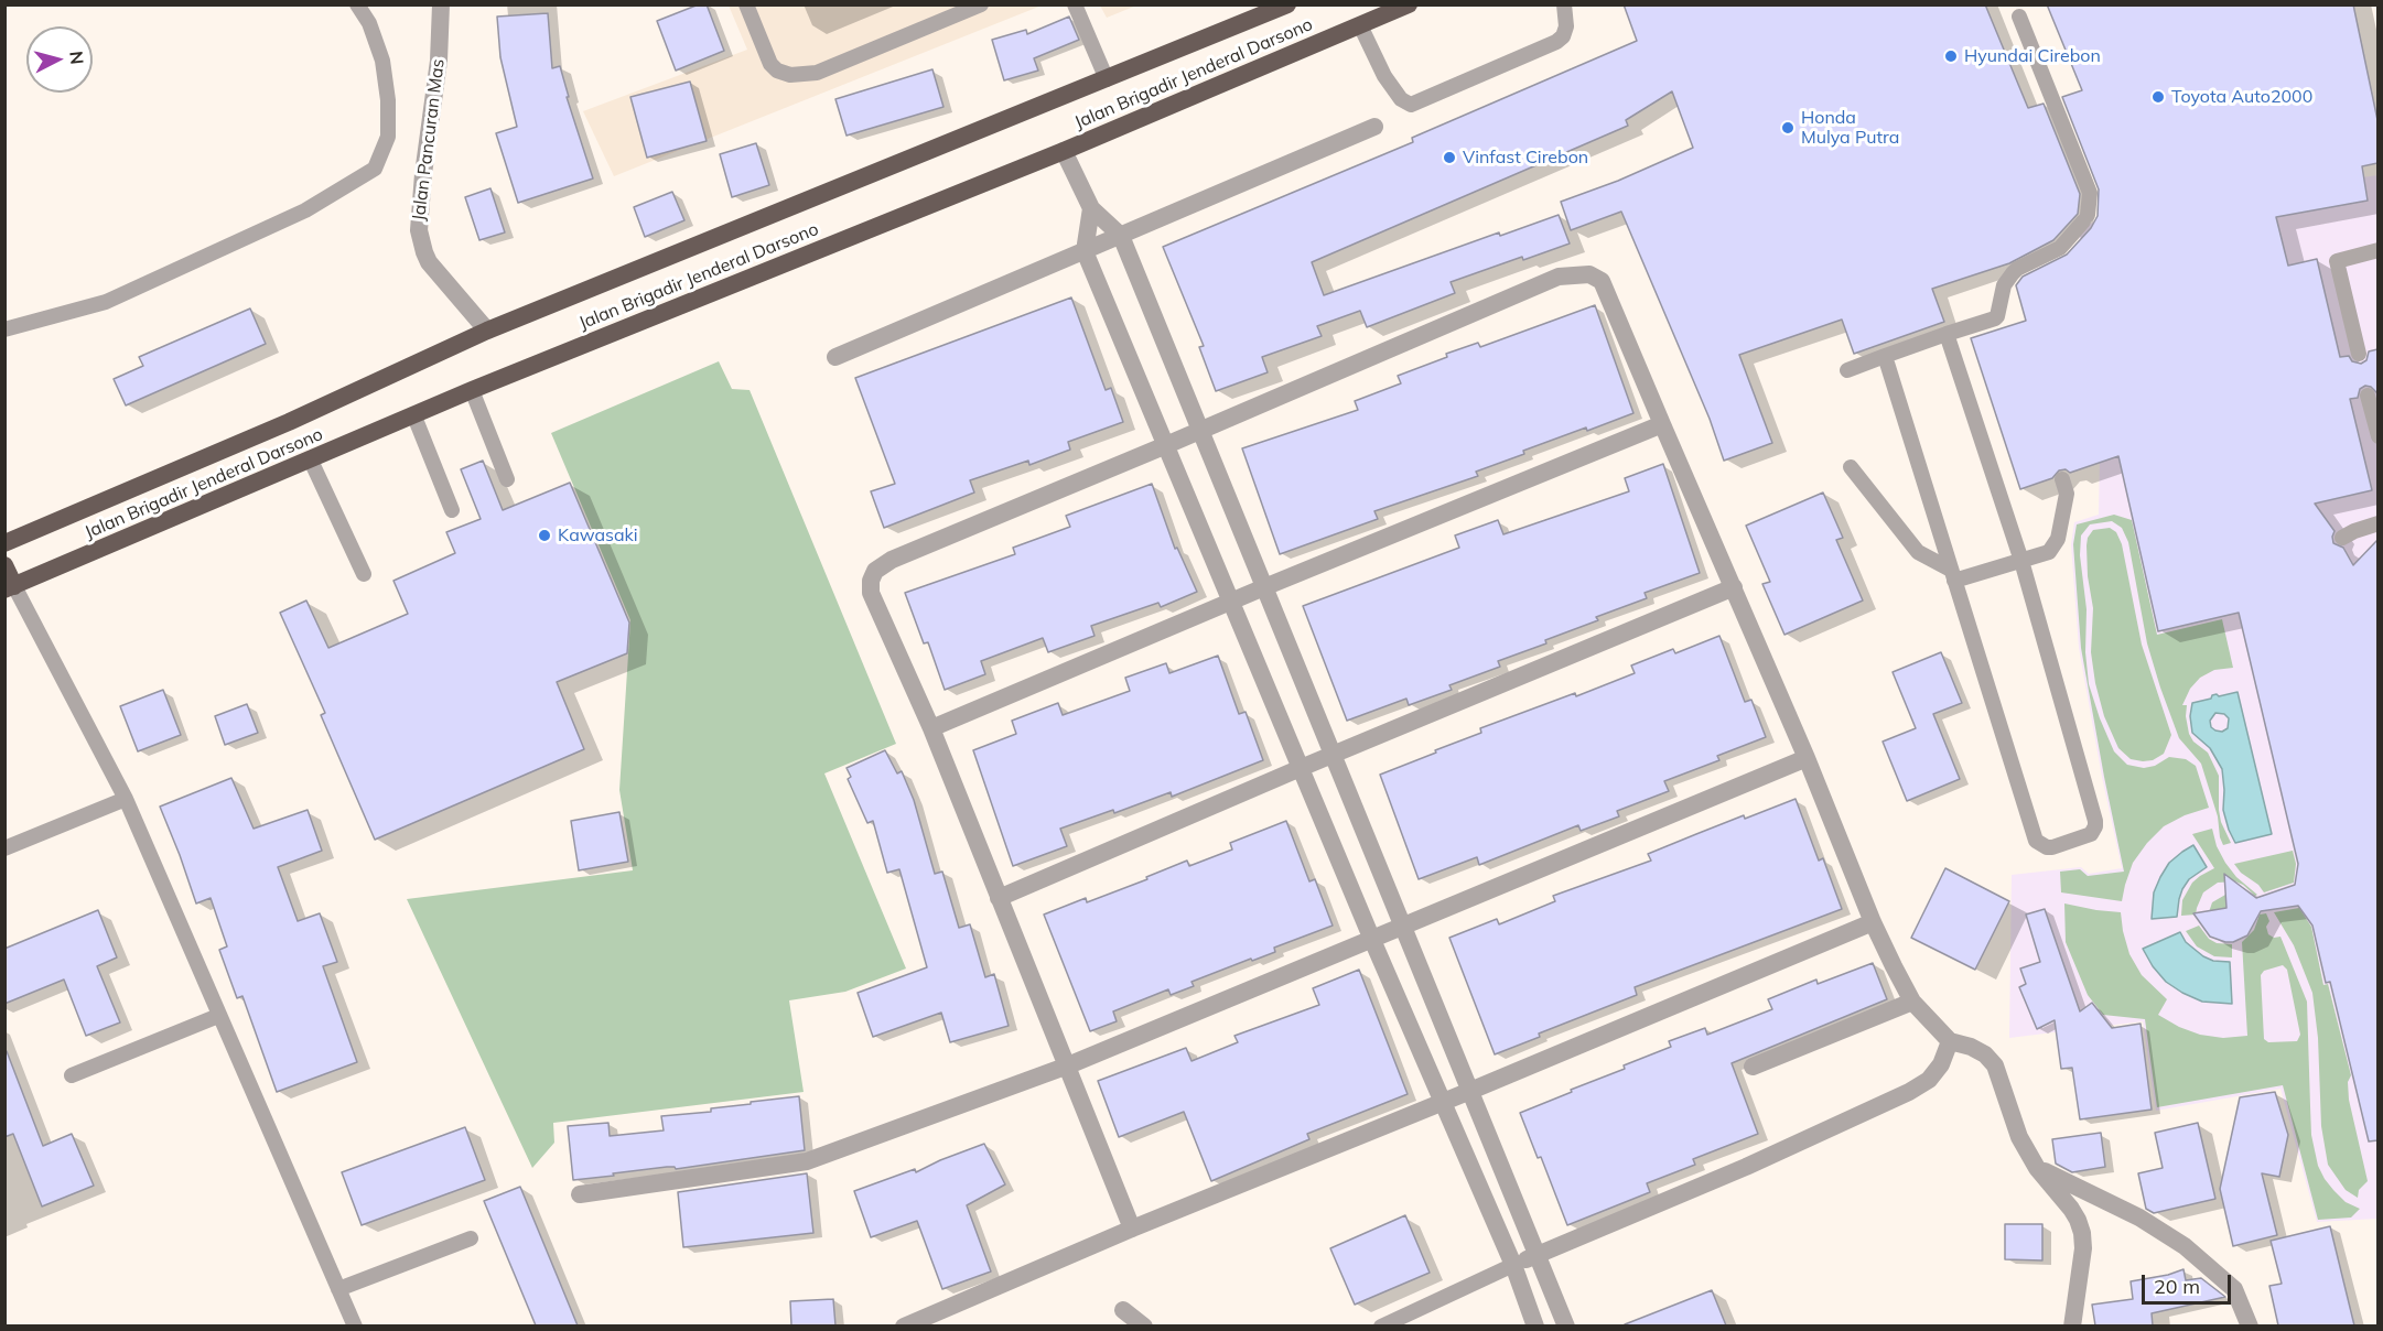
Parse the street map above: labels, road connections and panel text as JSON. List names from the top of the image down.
{
  "streets": {
    "highway": ["Jalan Brigadir Jenderal Darsono"],
    "street": ["Jalan Pancuran Mas"]
  },
  "crossings": [
    ["Jalan Brigadir Jenderal Darsono", "Jalan Pancuran Mas"]
  ],
  "places": [
    "Hyundai Cirebon",
    "Toyota Auto2000",
    "Honda Mulya Putra",
    "Vinfast Cirebon",
    "Kawasaki"
  ],
  "scale_bar": "20 m",
  "north": "right"
}
